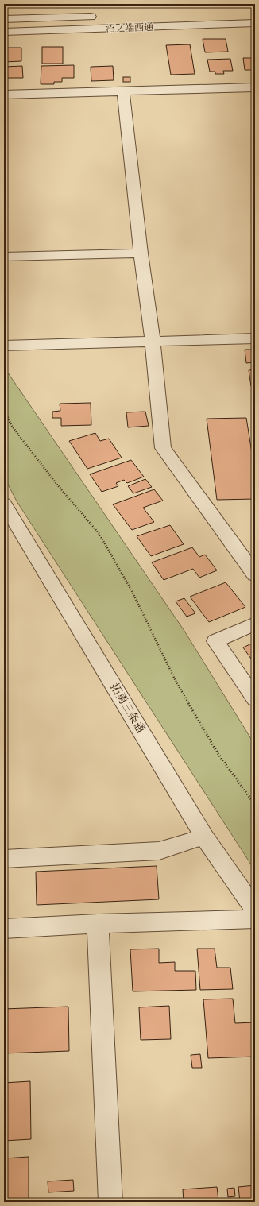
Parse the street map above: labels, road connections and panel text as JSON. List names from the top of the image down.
{
  "streets": {
    "street": ["沼ノ端西通", "拓勇三条通"]
  }
}
